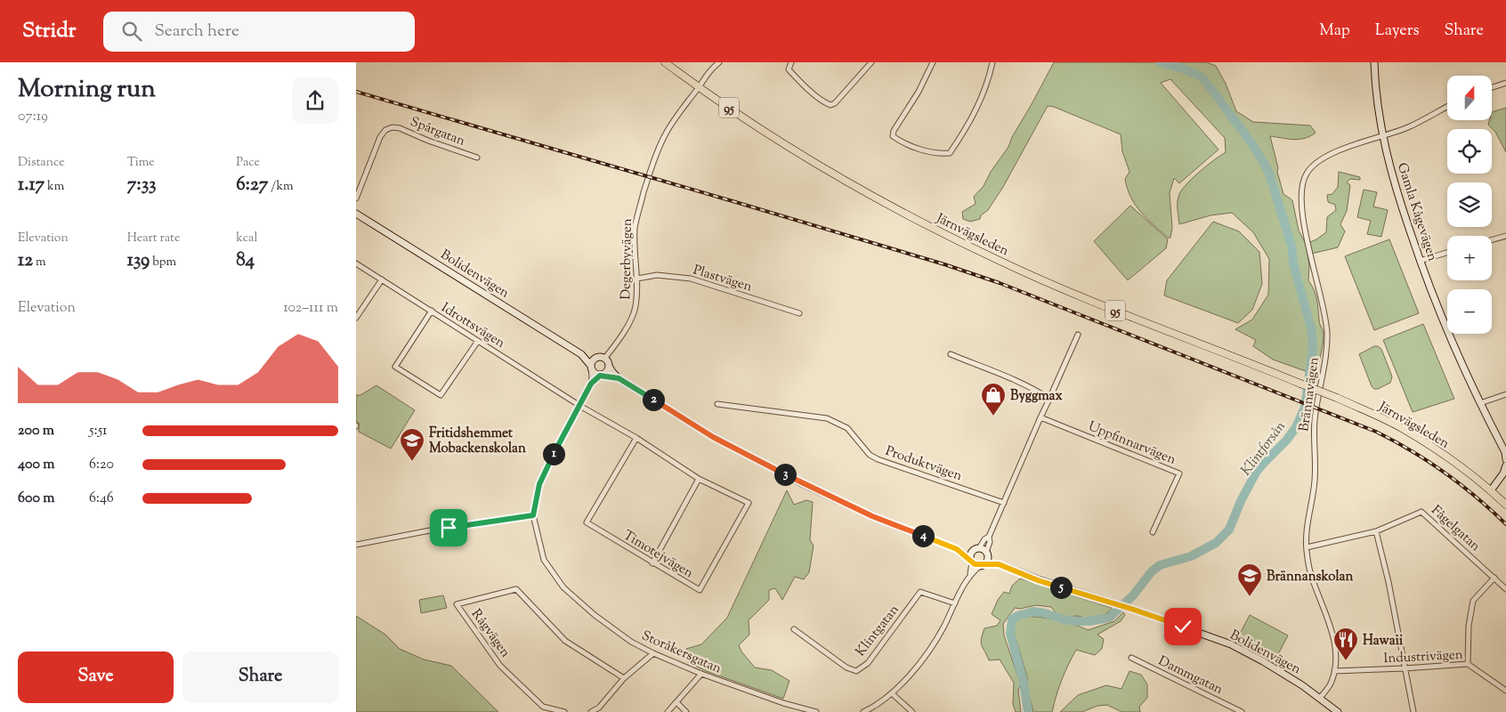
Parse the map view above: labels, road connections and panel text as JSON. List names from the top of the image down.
{
  "streets": {
    "main road": [
      "95",
      "Gamla Kågevägen",
      "Järnvägsleden",
      "Bolidenvägen"
    ],
    "street": [
      "Spårgatan",
      "Degerbyvägen",
      "Plastvägen",
      "Idrottsvägen",
      "Brännavägen",
      "Uppfinnarvägen",
      "Produktvägen",
      "Fågelgatan",
      "Timotejvägen",
      "Klintgatan",
      "Rågvägen",
      "Storåkersgatan",
      "Industrivägen",
      "Dammgatan"
    ]
  },
  "crossings": [
    ["Gamla Kågevägen", "Brännavägen"],
    ["Järnvägsleden", "Degerbyvägen"],
    ["Degerbyvägen", "Bolidenvägen"],
    ["Degerbyvägen", "Plastvägen"],
    ["Degerbyvägen", "Storåkersgatan"],
    ["Bolidenvägen", "Brännavägen"],
    ["Bolidenvägen", "Storåkersgatan"],
    ["Idrottsvägen", "Timotejvägen"],
    ["Idrottsvägen", "Storåkersgatan"],
    ["Brännavägen", "Fågelgatan"],
    ["Brännavägen", "Industrivägen"],
    ["Timotejvägen", "Storåkersgatan"]
  ],
  "water": ["Klintforsån"],
  "places": {
    "shop": ["Byggmax"],
    "school or university": ["Fritidshemmet Mobackenskolan", "Brännanskolan"],
    "restaurant": ["Hawaii"]
  },
  "north": "top",
  "page": {
    "header": "Stridr",
    "search": "Search here",
    "nav": ["Map", "Layers", "Share"],
    "heading": ["Morning run", "07:19"],
    "map_buttons": ["+", "−"],
    "stats": [
      ["Distance", "1.17 km"],
      ["Time", "7:33"],
      ["Pace", "6:27 /km"],
      ["Elevation", "12 m"],
      ["Heart rate", "139 bpm"],
      ["kcal", "84"]
    ],
    "chart": ["Elevation", "102–111 m"],
    "pins": [
      "2",
      "1",
      "3",
      "4",
      "5"
    ],
    "list": [
      {
        "name": "200 m",
        "note": "5:51"
      },
      {
        "name": "400 m",
        "note": "6:20"
      },
      {
        "name": "600 m",
        "note": "6:46"
      }
    ],
    "buttons": ["Save", "Share"]
  }
}
